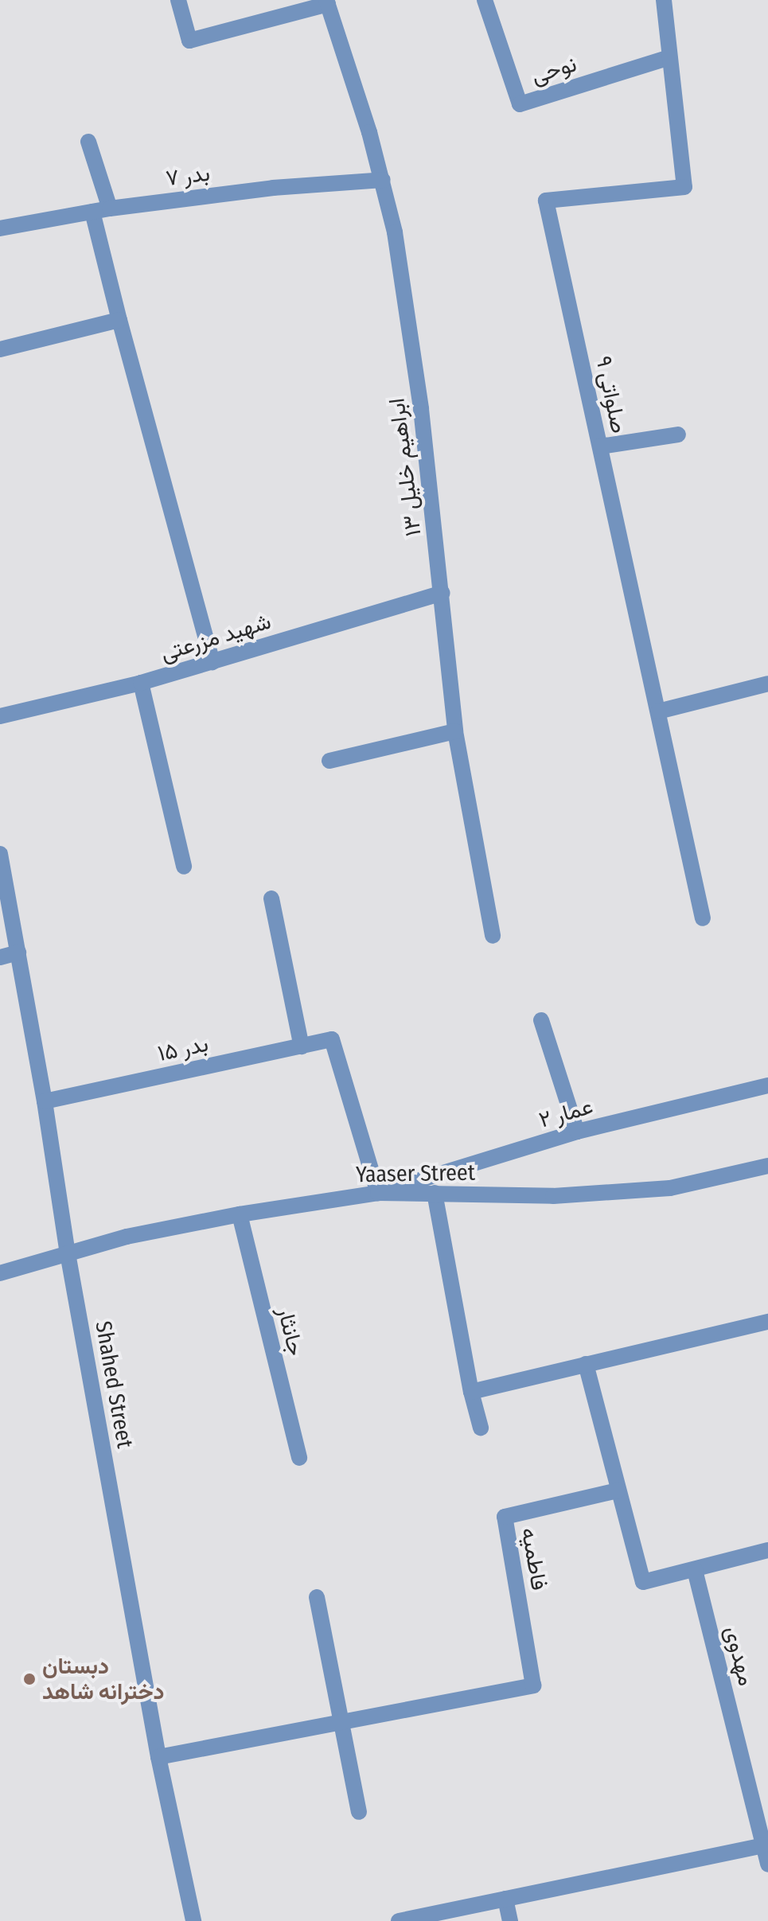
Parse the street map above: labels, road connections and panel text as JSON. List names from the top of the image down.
{
  "streets": {
    "street": [
      "نوحی",
      "بدر ۷",
      "صلواتی ۹",
      "ابراهیم خلیل ۱۳",
      "شهید مزرعتی",
      "بدر ۱۵",
      "عمار ۲",
      "Yaaser Street",
      "جانثار",
      "Shahed Street",
      "فاطمیه",
      "مهدوی"
    ]
  },
  "crossings": [
    ["نوحی", "صلواتی ۹"],
    ["بدر ۷", "ابراهیم خلیل ۱۳"],
    ["ابراهیم خلیل ۱۳", "شهید مزرعتی"],
    ["بدر ۱۵", "عمار ۲"],
    ["بدر ۱۵", "Yaaser Street"],
    ["بدر ۱۵", "Shahed Street"],
    ["عمار ۲", "Yaaser Street"],
    ["Yaaser Street", "جانثار"],
    ["Yaaser Street", "Shahed Street"]
  ],
  "places": ["دبستان دخترانه شاهد"]
}
